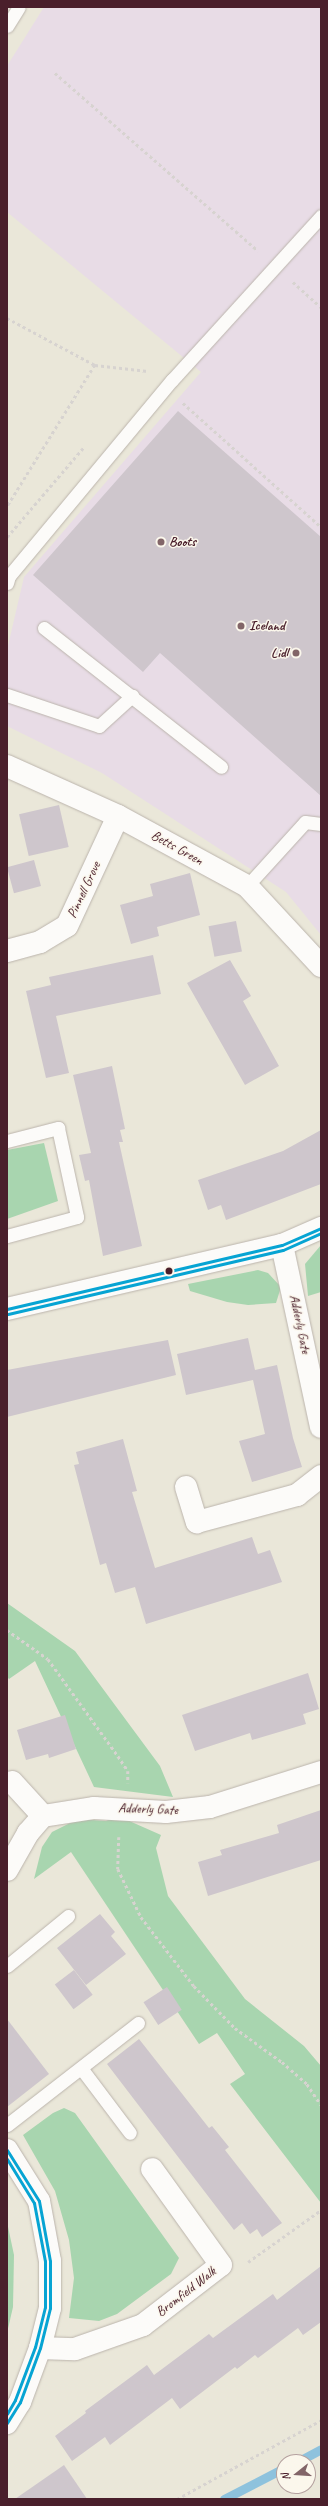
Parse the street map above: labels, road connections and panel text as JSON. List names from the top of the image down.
{
  "streets": {
    "street": [
      "Betts Green",
      "Pinnell Grove",
      "Adderly Gate",
      "Bromfield Walk"
    ]
  },
  "crossings": [
    ["Betts Green", "Pinnell Grove"]
  ],
  "places": ["Boots", "Iceland", "Lidl"],
  "north": "left"
}
